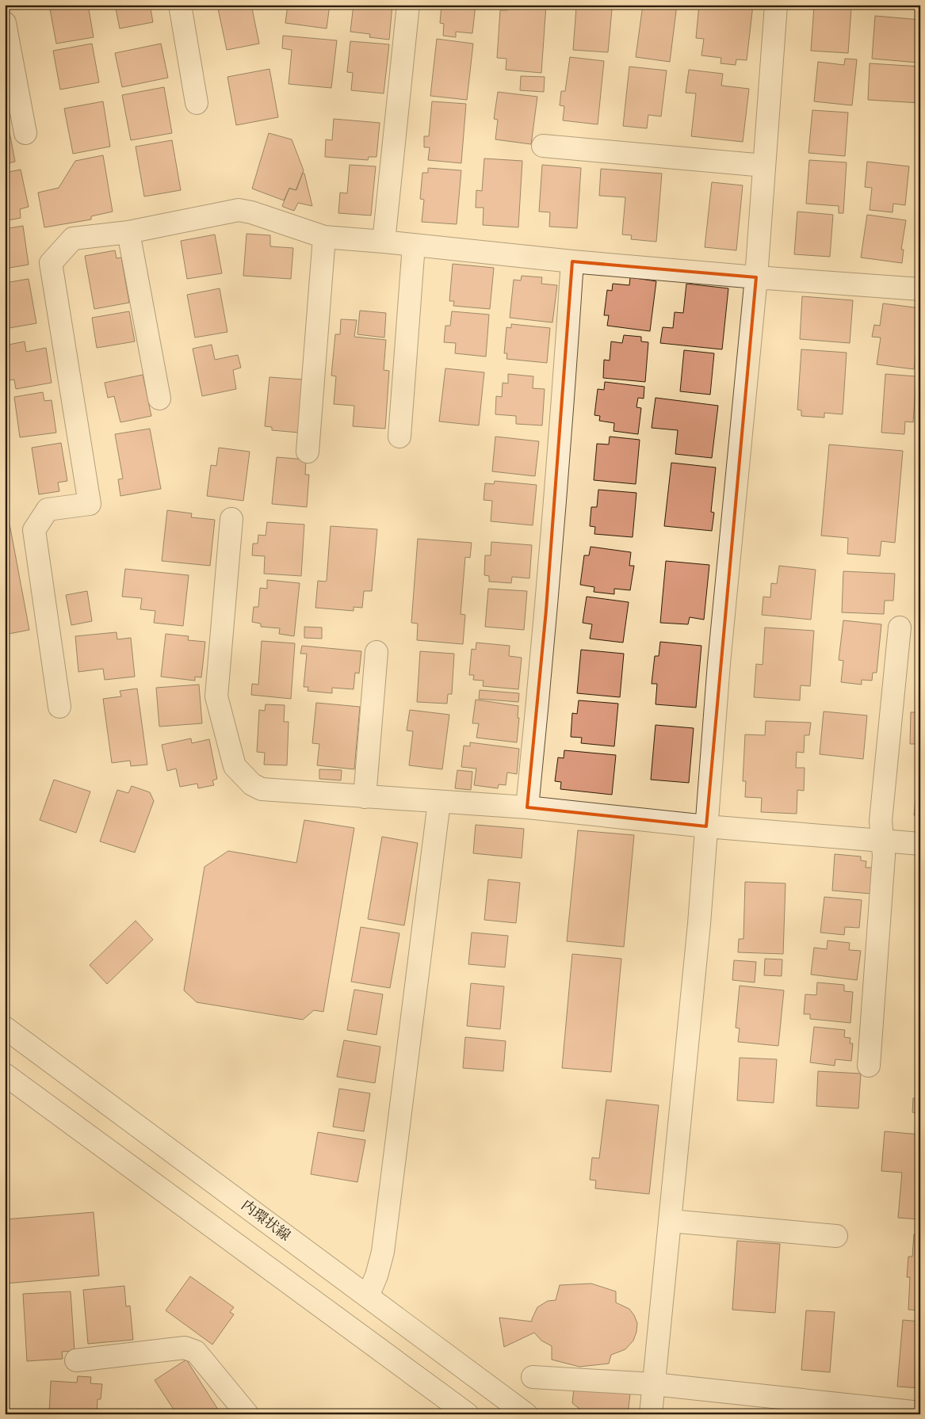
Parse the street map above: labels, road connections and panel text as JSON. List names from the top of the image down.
{
  "streets": {
    "street": ["内環状線"]
  }
}
